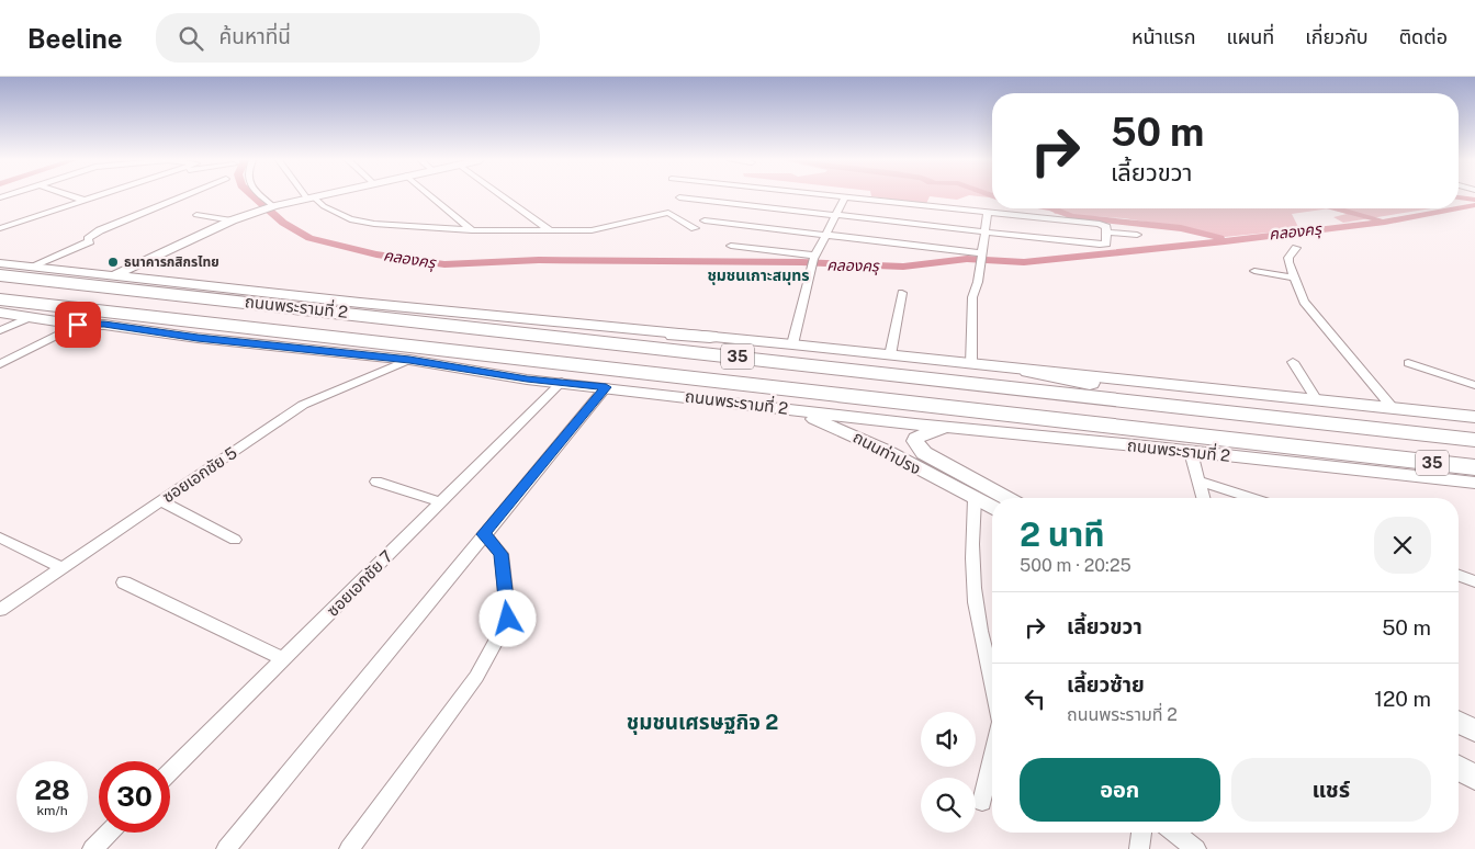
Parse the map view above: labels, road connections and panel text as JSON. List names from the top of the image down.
{
  "streets": {
    "highway": ["ถนนพระรามที่ 2", "35"],
    "main road": ["ถนนท่าปรง"],
    "street": ["ซอยเอกชัย 5", "ซอยเอกชัย 7"]
  },
  "crossings": [
    ["ถนนพระรามที่ 2", "ถนนท่าปรง"],
    ["ถนนพระรามที่ 2", "ซอยเอกชัย 5"],
    ["ถนนพระรามที่ 2", "ซอยเอกชัย 7"]
  ],
  "districts": ["ชุมชนเกาะสมุทร", "ชุมชนเศรษฐกิจ 2"],
  "water": ["คลองครุ"],
  "places": ["ธนาคารกสิกรไทย"],
  "page": {
    "header": "Beeline",
    "search": "ค้นหาที่นี่",
    "nav": [
      "หน้าแรก",
      "แผนที่",
      "เกี่ยวกับ",
      "ติดต่อ"
    ],
    "turn": ["50 m", "เลี้ยวขวา"],
    "heading": ["2 นาที", "500 m · 20:25"],
    "list": [
      {
        "name": "เลี้ยวขวา",
        "value": "50 m"
      },
      {
        "name": "เลี้ยวซ้าย",
        "note": "ถนนพระรามที่ 2",
        "value": "120 m"
      }
    ],
    "buttons": ["ออก", "แชร์"],
    "speed": "28 km/h",
    "limit": "30"
  }
}
